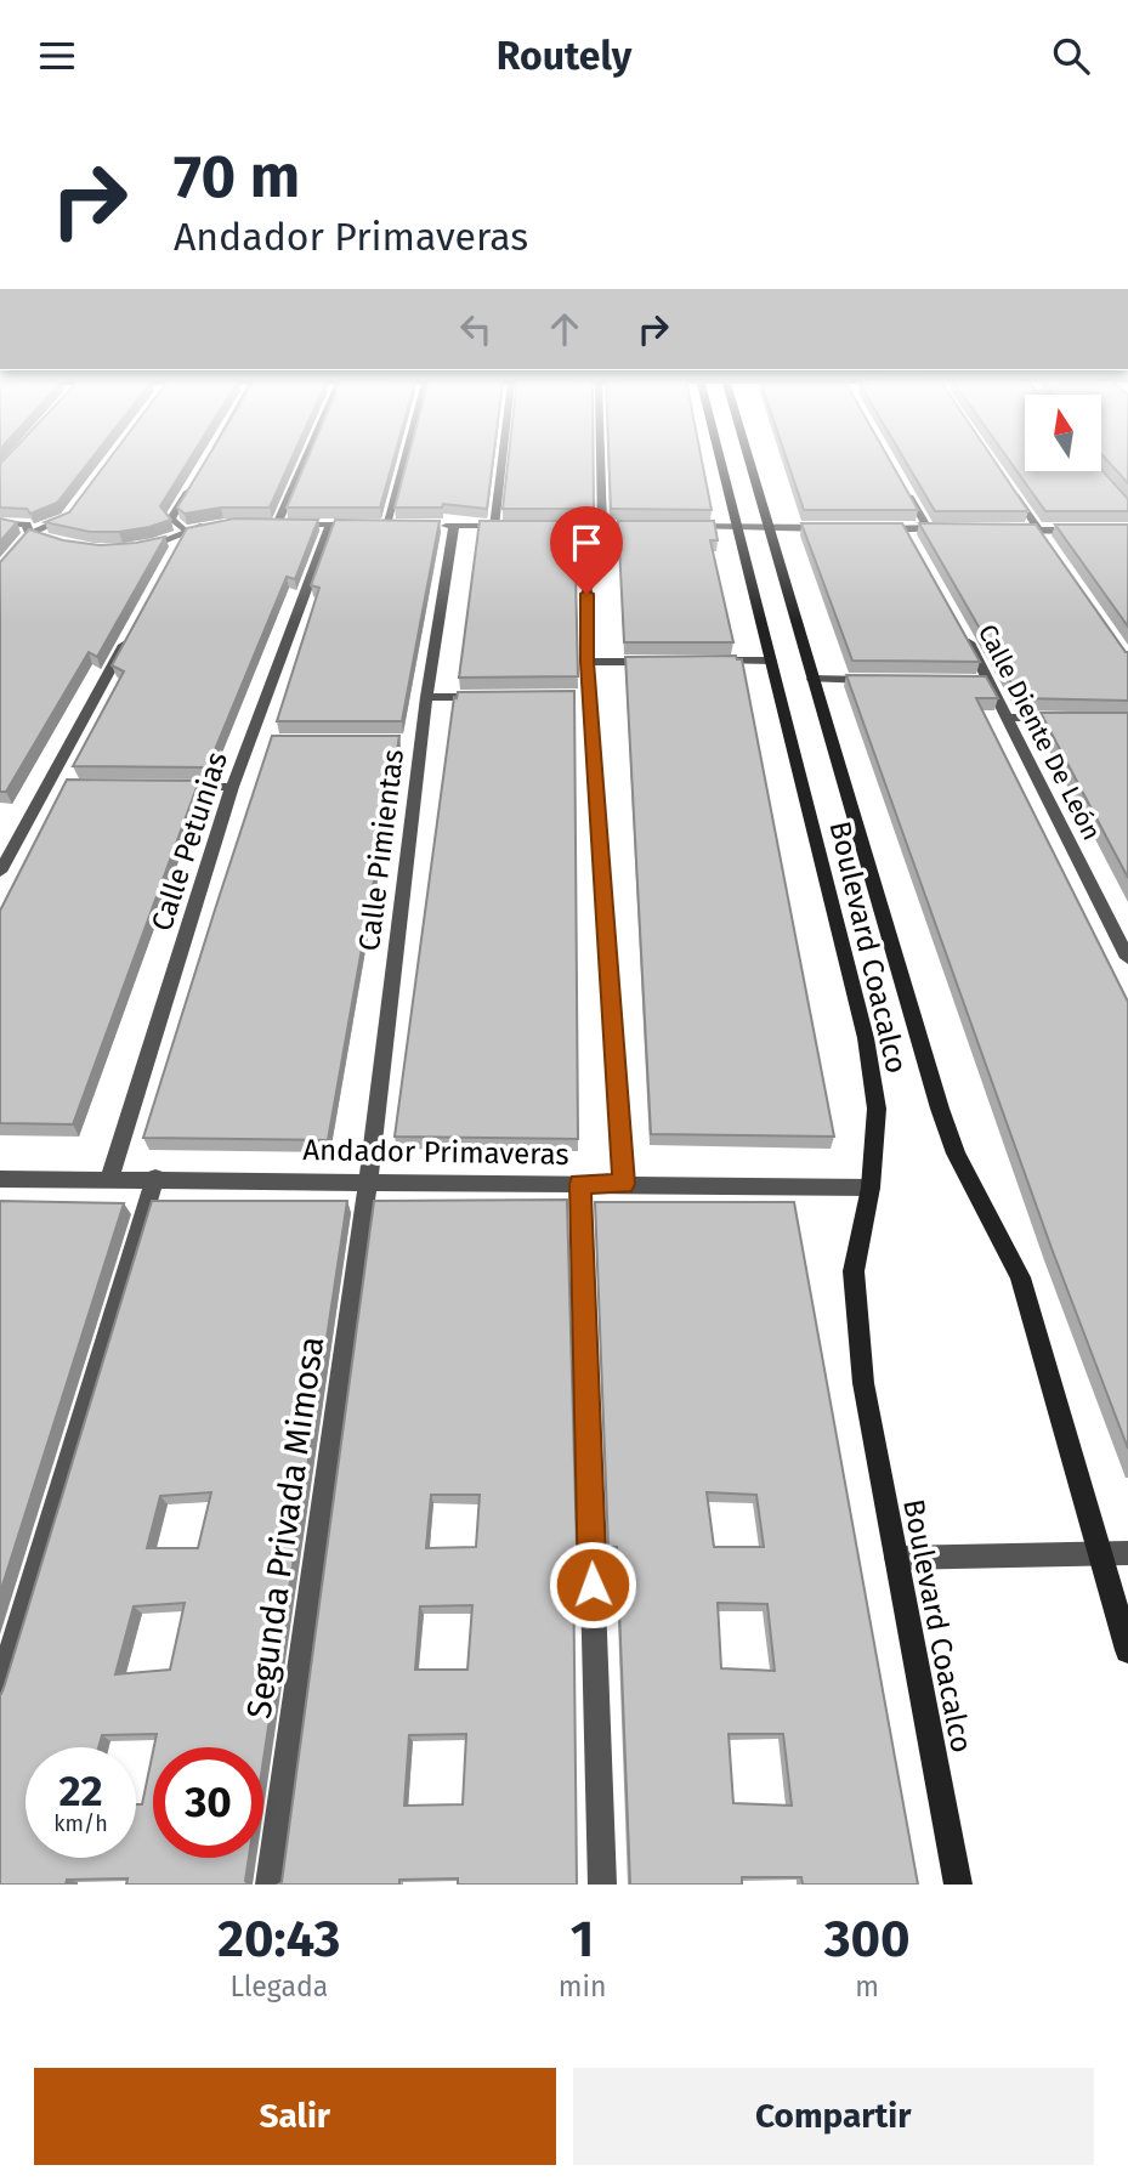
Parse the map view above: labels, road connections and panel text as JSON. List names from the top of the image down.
{
  "streets": {
    "main road": ["Boulevard Coacalco"],
    "street": [
      "Calle Diente De León",
      "Calle Petunias",
      "Calle Pimientas",
      "Andador Primaveras",
      "Segunda Privada Mimosa"
    ]
  },
  "crossings": [
    ["Calle Petunias", "Andador Primaveras"],
    ["Calle Pimientas", "Andador Primaveras"],
    ["Calle Pimientas", "Segunda Privada Mimosa"],
    ["Boulevard Coacalco", "Andador Primaveras"],
    ["Andador Primaveras", "Segunda Privada Mimosa"]
  ],
  "north": "top",
  "page": {
    "header": "Routely",
    "turn": ["70 m", "Andador Primaveras"],
    "speed": "22 km/h",
    "limit": "30",
    "eta": [
      "20:43",
      "Llegada",
      "1",
      "min",
      "300",
      "m"
    ],
    "buttons": ["Salir", "Compartir"]
  }
}
